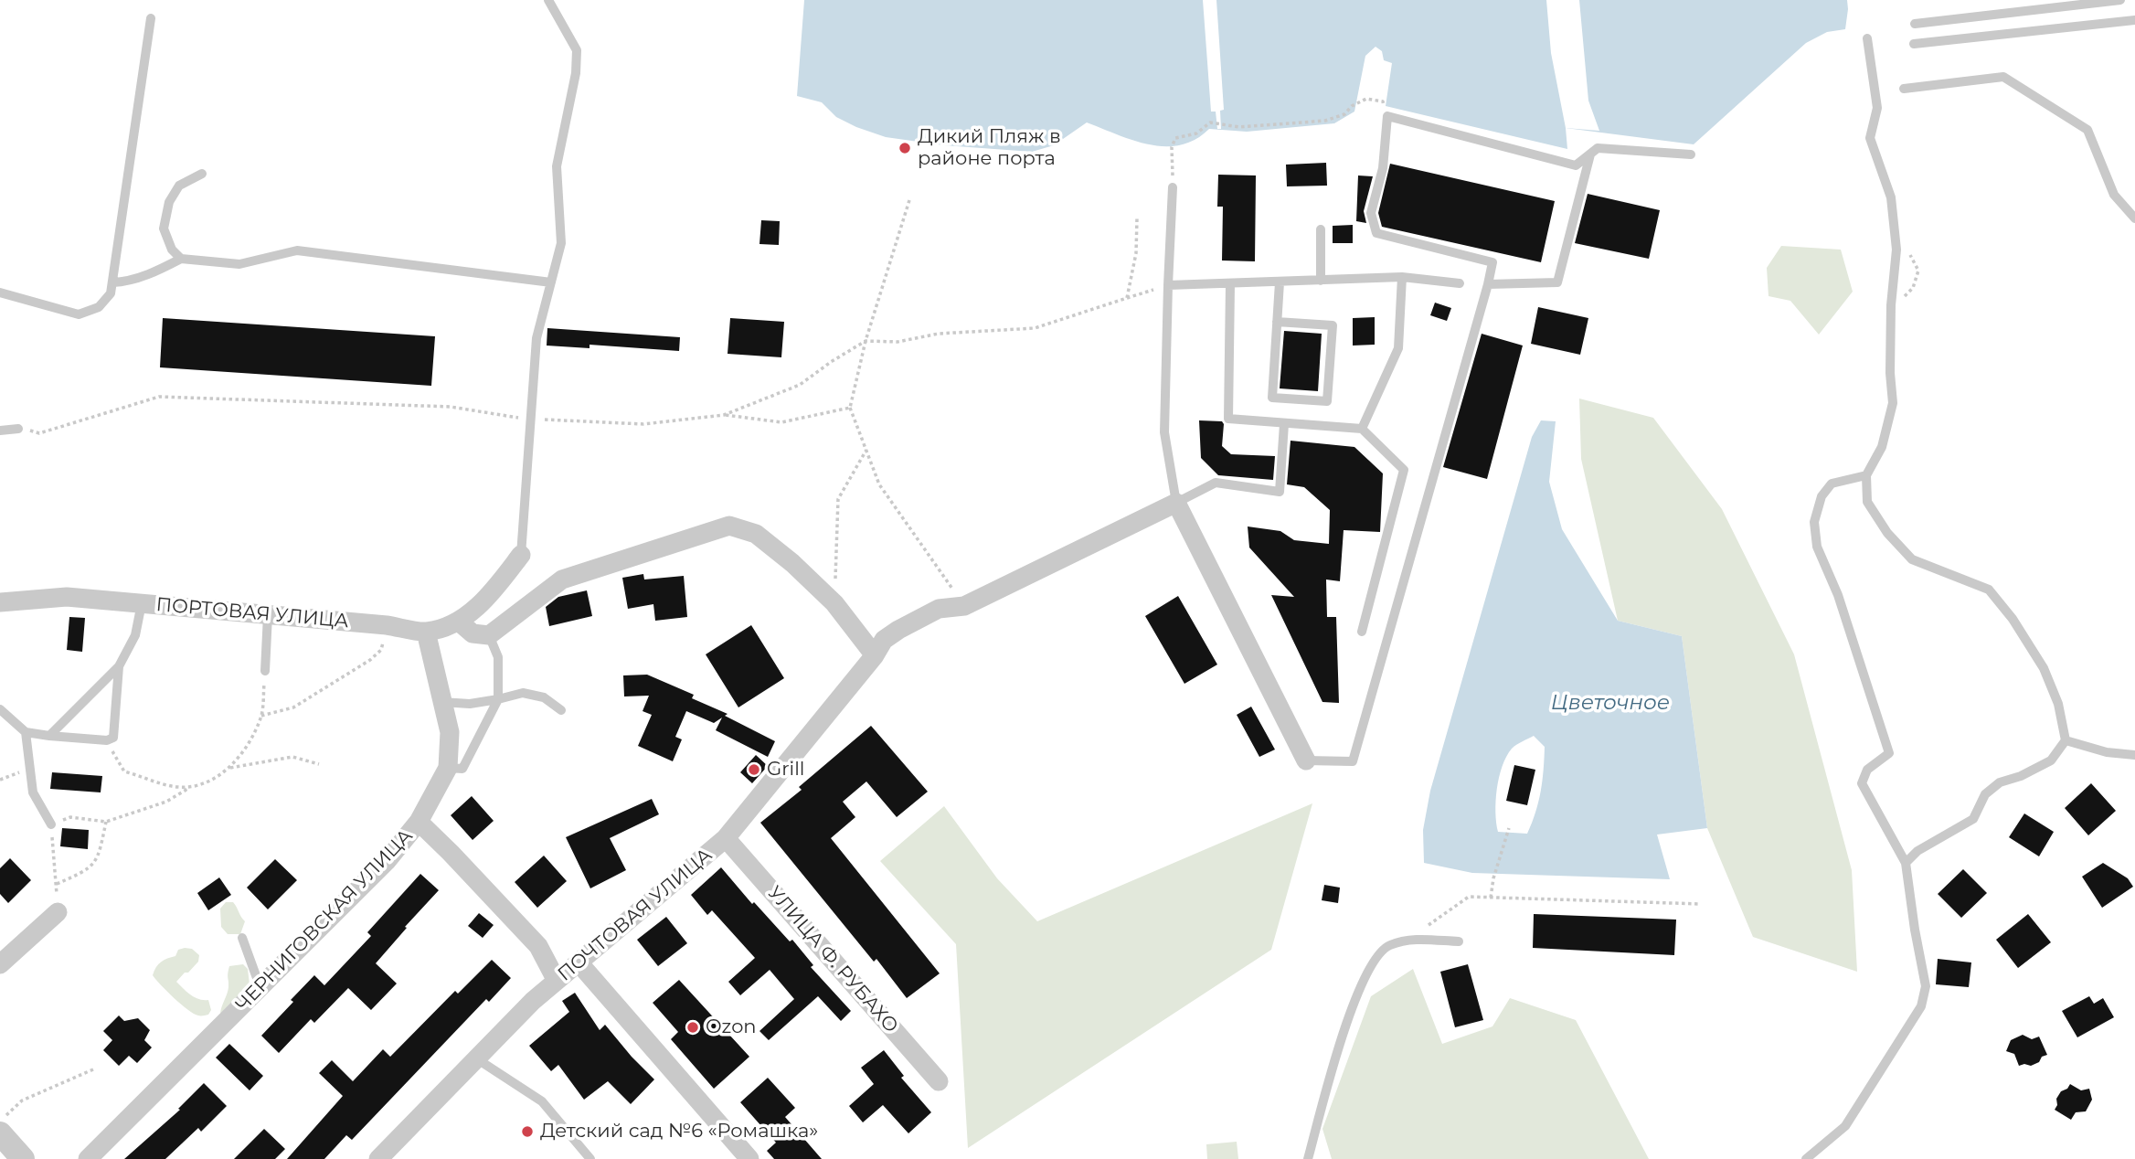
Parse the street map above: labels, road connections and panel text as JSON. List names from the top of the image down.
{
  "streets": {
    "street": [
      "ПОРТОВАЯ УЛИЦА",
      "ПОЧТОВАЯ УЛИЦА",
      "ЧЕРНИГОВСКАЯ УЛИЦА",
      "УЛИЦА Ф. РУБАХО"
    ]
  },
  "crossings": [
    ["ПОРТОВАЯ УЛИЦА", "ЧЕРНИГОВСКАЯ УЛИЦА"],
    ["ПОЧТОВАЯ УЛИЦА", "УЛИЦА Ф. РУБАХО"]
  ],
  "water": ["Цветочное"],
  "places": [
    "Дикий Пляж в районе порта",
    "Grill",
    "Ozon",
    "Детский сад №6 «Ромашка»"
  ]
}
